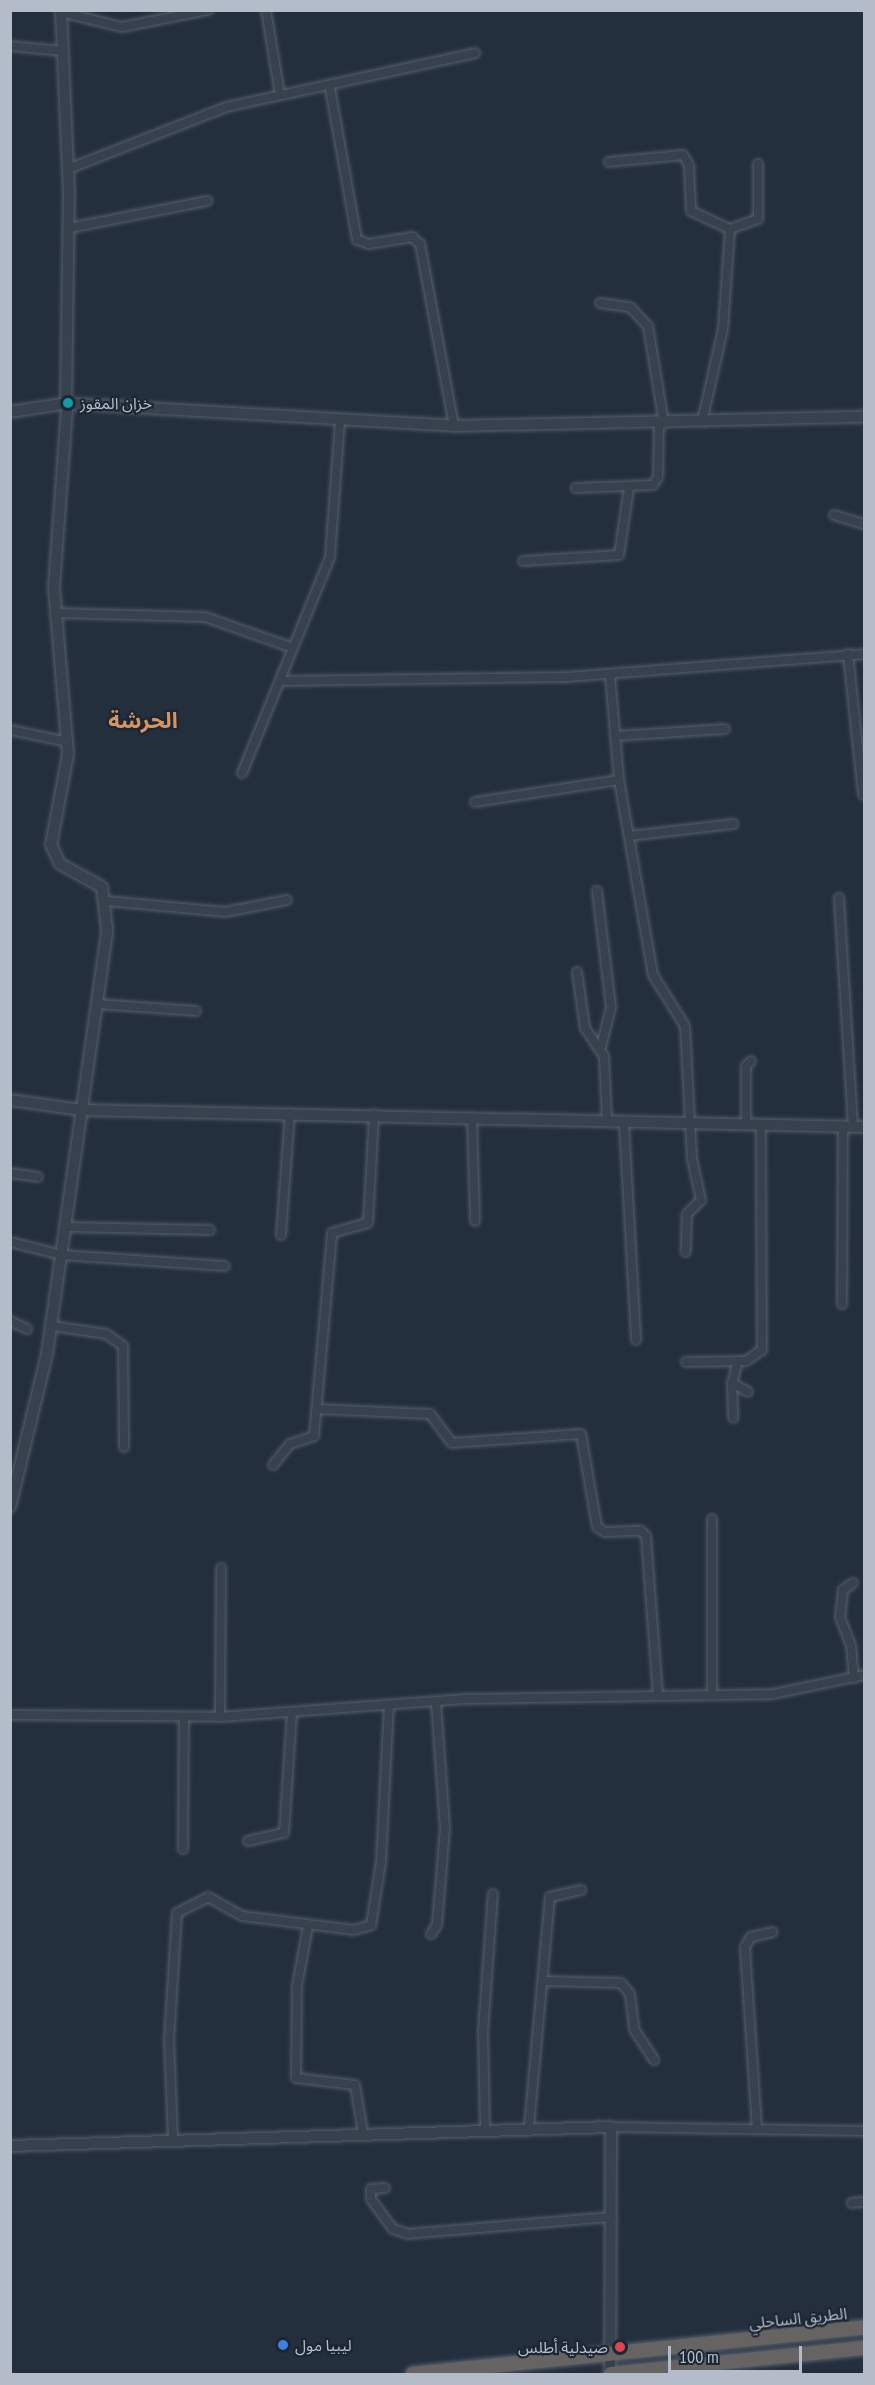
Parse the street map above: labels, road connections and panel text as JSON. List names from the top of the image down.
{
  "streets": {
    "highway": ["الطريق الساحلي"]
  },
  "districts": ["الحرشة"],
  "places": ["خزان المقوز", "ليبيا مول", "صيدلية أطلس"],
  "scale_bar": "100 m"
}
